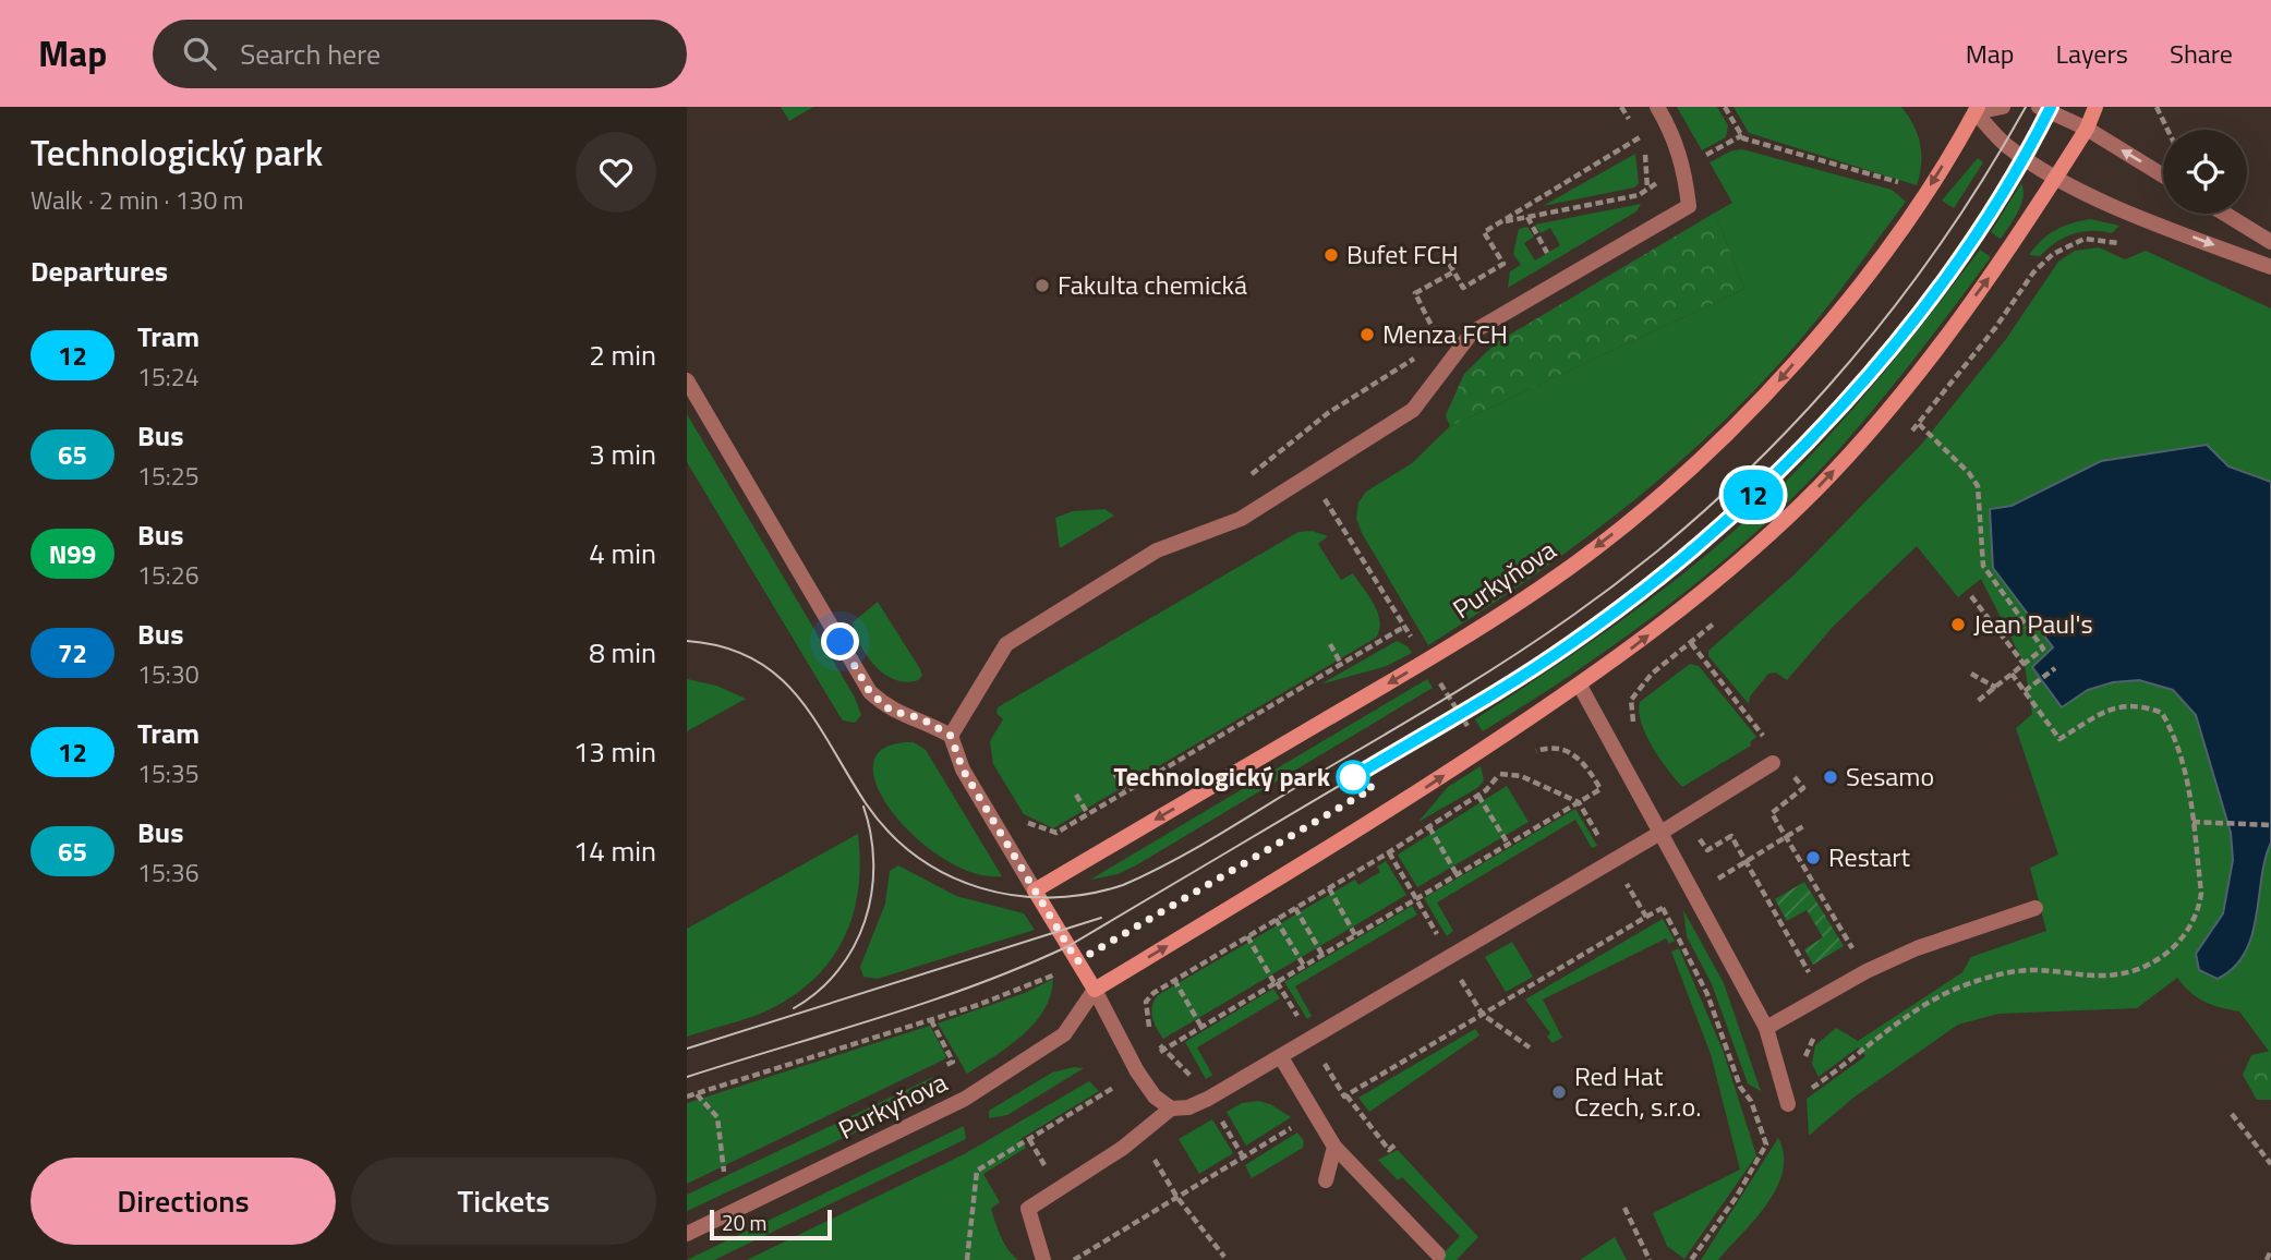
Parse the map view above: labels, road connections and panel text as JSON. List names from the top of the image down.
{
  "streets": {
    "street": ["Purkyňova"]
  },
  "places": [
    "Bufet FCH",
    "Fakulta chemická",
    "Menza FCH",
    "Jean Paul's",
    "Technologický park",
    "Sesamo",
    "Restart",
    "Red Hat Czech, s.r.o."
  ],
  "lines": ["tram line 12"],
  "scale_bar": "20 m",
  "page": {
    "header": "Map",
    "search": "Search here",
    "nav": ["Map", "Layers", "Share"],
    "heading": [
      ["Technologický park", "Walk · 2 min · 130 m"],
      "Departures"
    ],
    "on_map": "12",
    "list": [
      {
        "mark": "12",
        "name": "Tram",
        "note": "15:24",
        "value": "2 min"
      },
      {
        "mark": "65",
        "name": "Bus",
        "note": "15:25",
        "value": "3 min"
      },
      {
        "mark": "N99",
        "name": "Bus",
        "note": "15:26",
        "value": "4 min"
      },
      {
        "mark": "72",
        "name": "Bus",
        "note": "15:30",
        "value": "8 min"
      },
      {
        "mark": "12",
        "name": "Tram",
        "note": "15:35",
        "value": "13 min"
      },
      {
        "mark": "65",
        "name": "Bus",
        "note": "15:36",
        "value": "14 min"
      }
    ],
    "buttons": ["Directions", "Tickets"],
    "scale": "20 m"
  }
}
